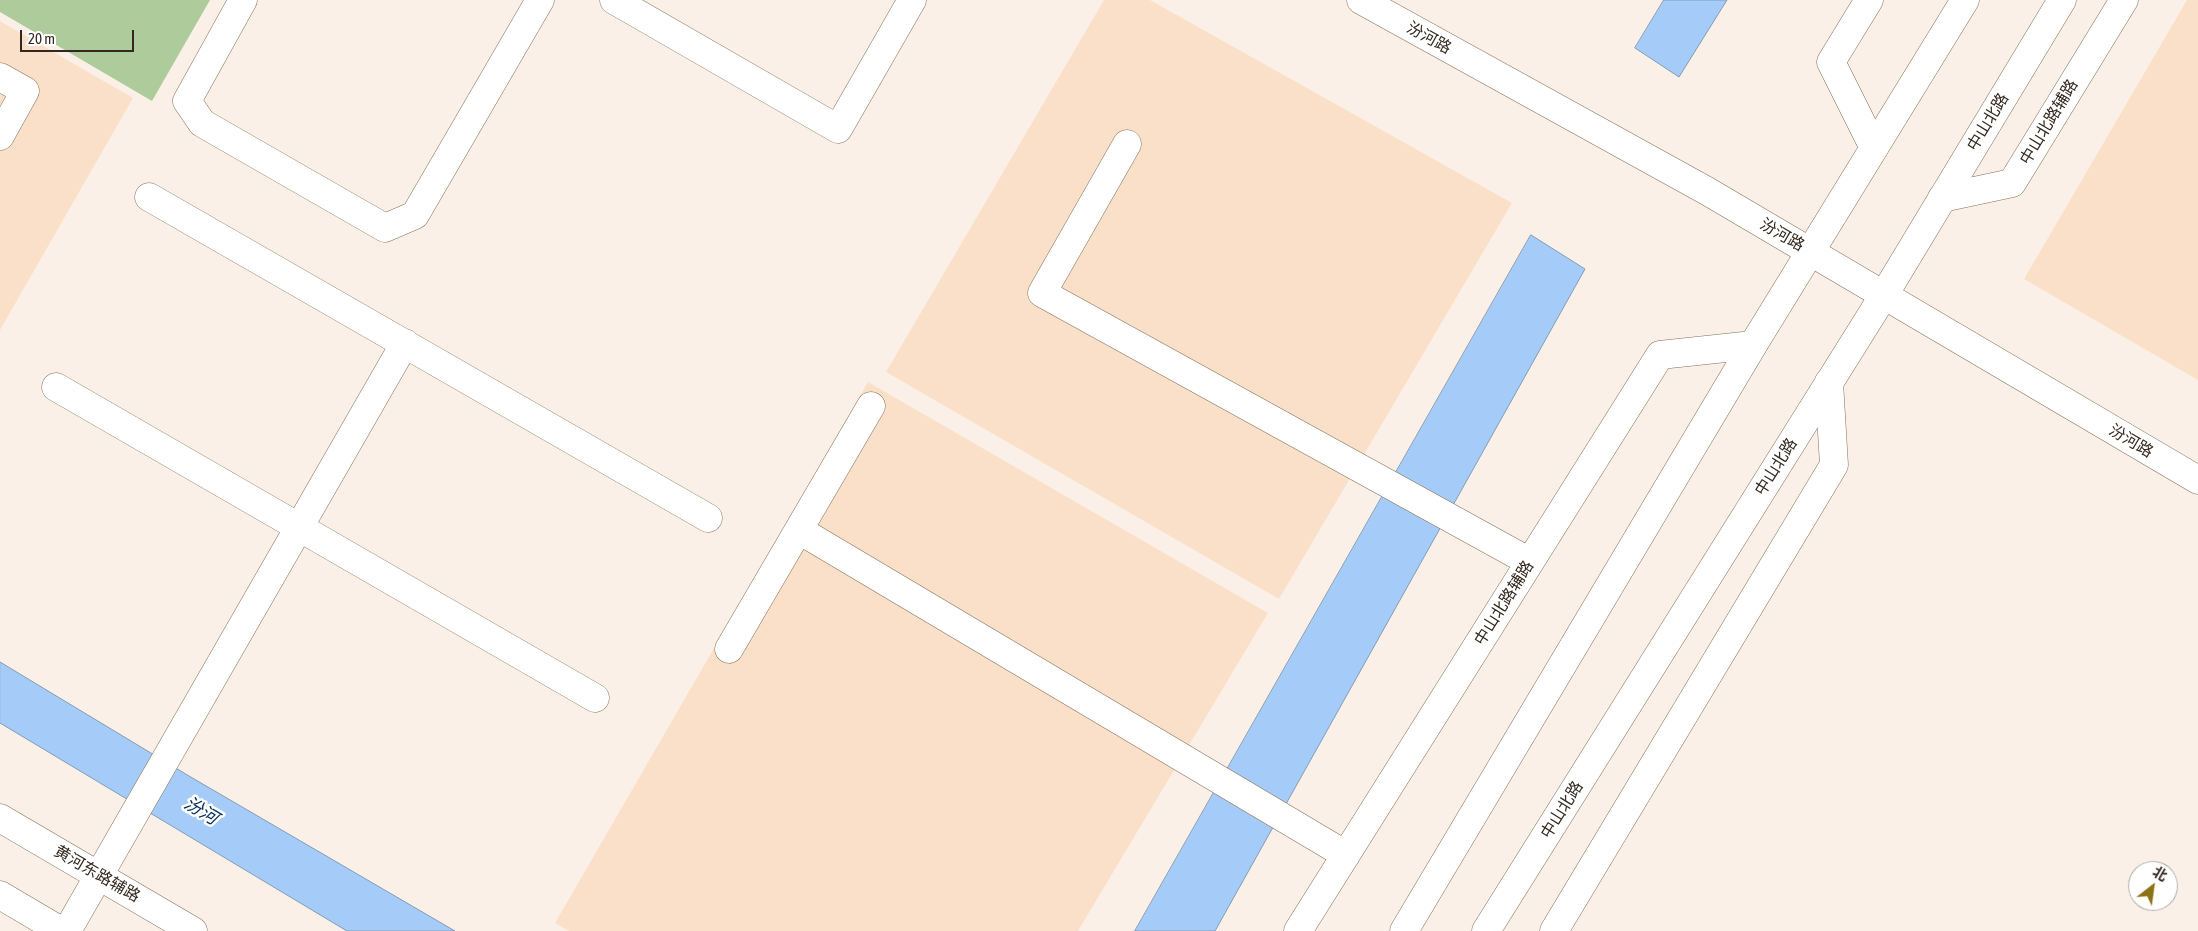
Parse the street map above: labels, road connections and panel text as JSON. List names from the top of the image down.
{
  "streets": {
    "street": [
      "汾河路",
      "中山北路",
      "中山北路辅路",
      "黄河东路辅路"
    ]
  },
  "crossings": [
    ["汾河路", "中山北路"],
    ["中山北路", "中山北路辅路"]
  ],
  "water": ["汾河"],
  "scale_bar": "20 m",
  "north": "top right"
}
